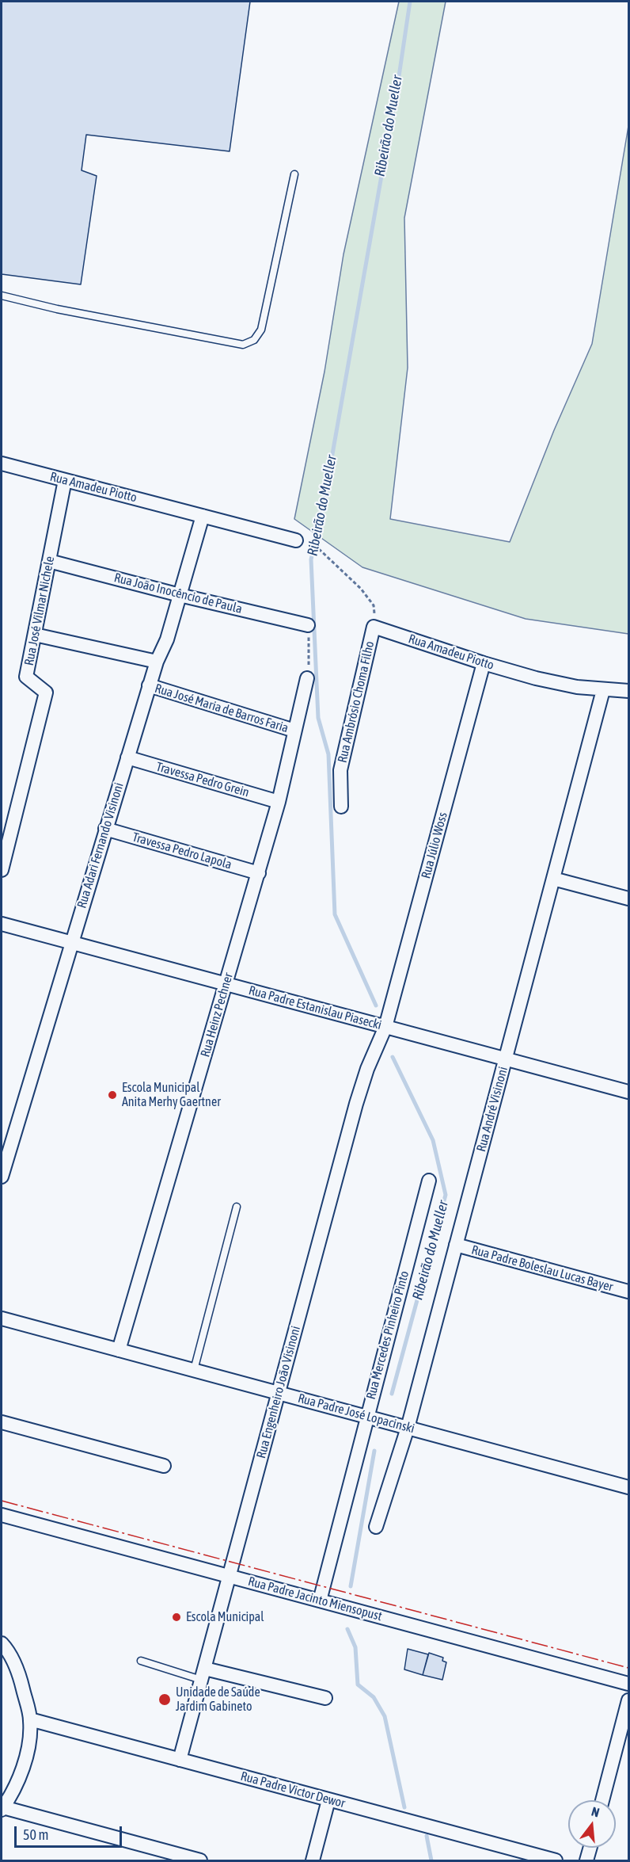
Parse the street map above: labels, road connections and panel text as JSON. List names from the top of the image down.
{
  "streets": {
    "street": [
      "Rua Amadeu Piotto",
      "Rua João Inocêncio de Paula",
      "Rua José Vilmar Nichele",
      "Rua Ambrósio Choma Filho",
      "Rua José Maria de Barros Faria",
      "Travessa Pedro Grein",
      "Rua Adari Fernando Visinoni",
      "Rua Júlio Woss",
      "Travessa Pedro Lapola",
      "Rua Padre Estanislau Piasecki",
      "Rua Heinz Pechner",
      "Rua André Visinoni",
      "Rua Padre Boleslau Lucas Bayer",
      "Rua Mercedes Pinheiro Pinto",
      "Rua Engenheiro João Visinoni",
      "Rua Padre José Lopacinski",
      "Rua Padre Jacinto Miensopust",
      "Rua Padre Victor Dewor"
    ]
  },
  "crossings": [
    ["Rua Amadeu Piotto", "Rua José Vilmar Nichele"],
    ["Rua Amadeu Piotto", "Rua Ambrósio Choma Filho"],
    ["Rua Amadeu Piotto", "Rua Adari Fernando Visinoni"],
    ["Rua Amadeu Piotto", "Rua Júlio Woss"],
    ["Rua Amadeu Piotto", "Rua André Visinoni"],
    ["Rua João Inocêncio de Paula", "Rua José Vilmar Nichele"],
    ["Rua João Inocêncio de Paula", "Rua Adari Fernando Visinoni"],
    ["Rua José Maria de Barros Faria", "Rua Adari Fernando Visinoni"],
    ["Rua José Maria de Barros Faria", "Rua Heinz Pechner"],
    ["Travessa Pedro Grein", "Rua Adari Fernando Visinoni"],
    ["Travessa Pedro Grein", "Rua Heinz Pechner"],
    ["Rua Adari Fernando Visinoni", "Travessa Pedro Lapola"],
    ["Rua Adari Fernando Visinoni", "Rua Padre Estanislau Piasecki"],
    ["Rua Júlio Woss", "Rua Padre Estanislau Piasecki"],
    ["Rua Júlio Woss", "Rua Engenheiro João Visinoni"],
    ["Travessa Pedro Lapola", "Rua Heinz Pechner"],
    ["Rua Padre Estanislau Piasecki", "Rua Heinz Pechner"],
    ["Rua Padre Estanislau Piasecki", "Rua André Visinoni"],
    ["Rua Padre Estanislau Piasecki", "Rua Engenheiro João Visinoni"],
    ["Rua Heinz Pechner", "Rua Padre José Lopacinski"],
    ["Rua André Visinoni", "Rua Padre Boleslau Lucas Bayer"],
    ["Rua André Visinoni", "Rua Padre José Lopacinski"],
    ["Rua Mercedes Pinheiro Pinto", "Rua Padre José Lopacinski"],
    ["Rua Mercedes Pinheiro Pinto", "Rua Padre Jacinto Miensopust"],
    ["Rua Engenheiro João Visinoni", "Rua Padre José Lopacinski"],
    ["Rua Engenheiro João Visinoni", "Rua Padre Jacinto Miensopust"],
    ["Rua Engenheiro João Visinoni", "Rua Padre Victor Dewor"]
  ],
  "water": ["Ribeirão do Mueller"],
  "places": ["Escola Municipal Anita Merhy Gaertner", "Escola Municipal", "Unidade de Saúde Jardim Gabineto"],
  "scale_bar": "50 m",
  "north": "top"
}
